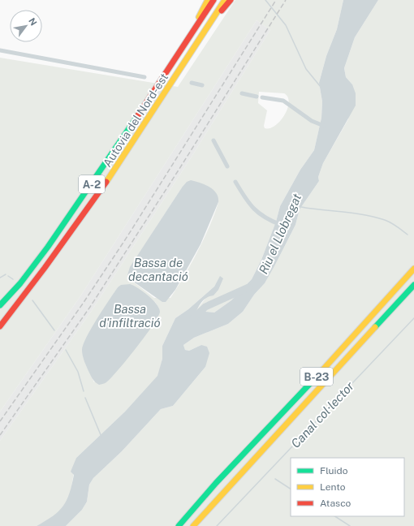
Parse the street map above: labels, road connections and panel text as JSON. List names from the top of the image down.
{
  "streets": {
    "highway": ["Autovia del Nord-est", "A-2", "B-23"]
  },
  "water": [
    "Riu el Llobregat",
    "Bassa de decantació",
    "Bassa d'infiltració",
    "Canal col·lector"
  ],
  "legend": ["Fluido", "Lento", "Atasco"],
  "north": "top right"
}
